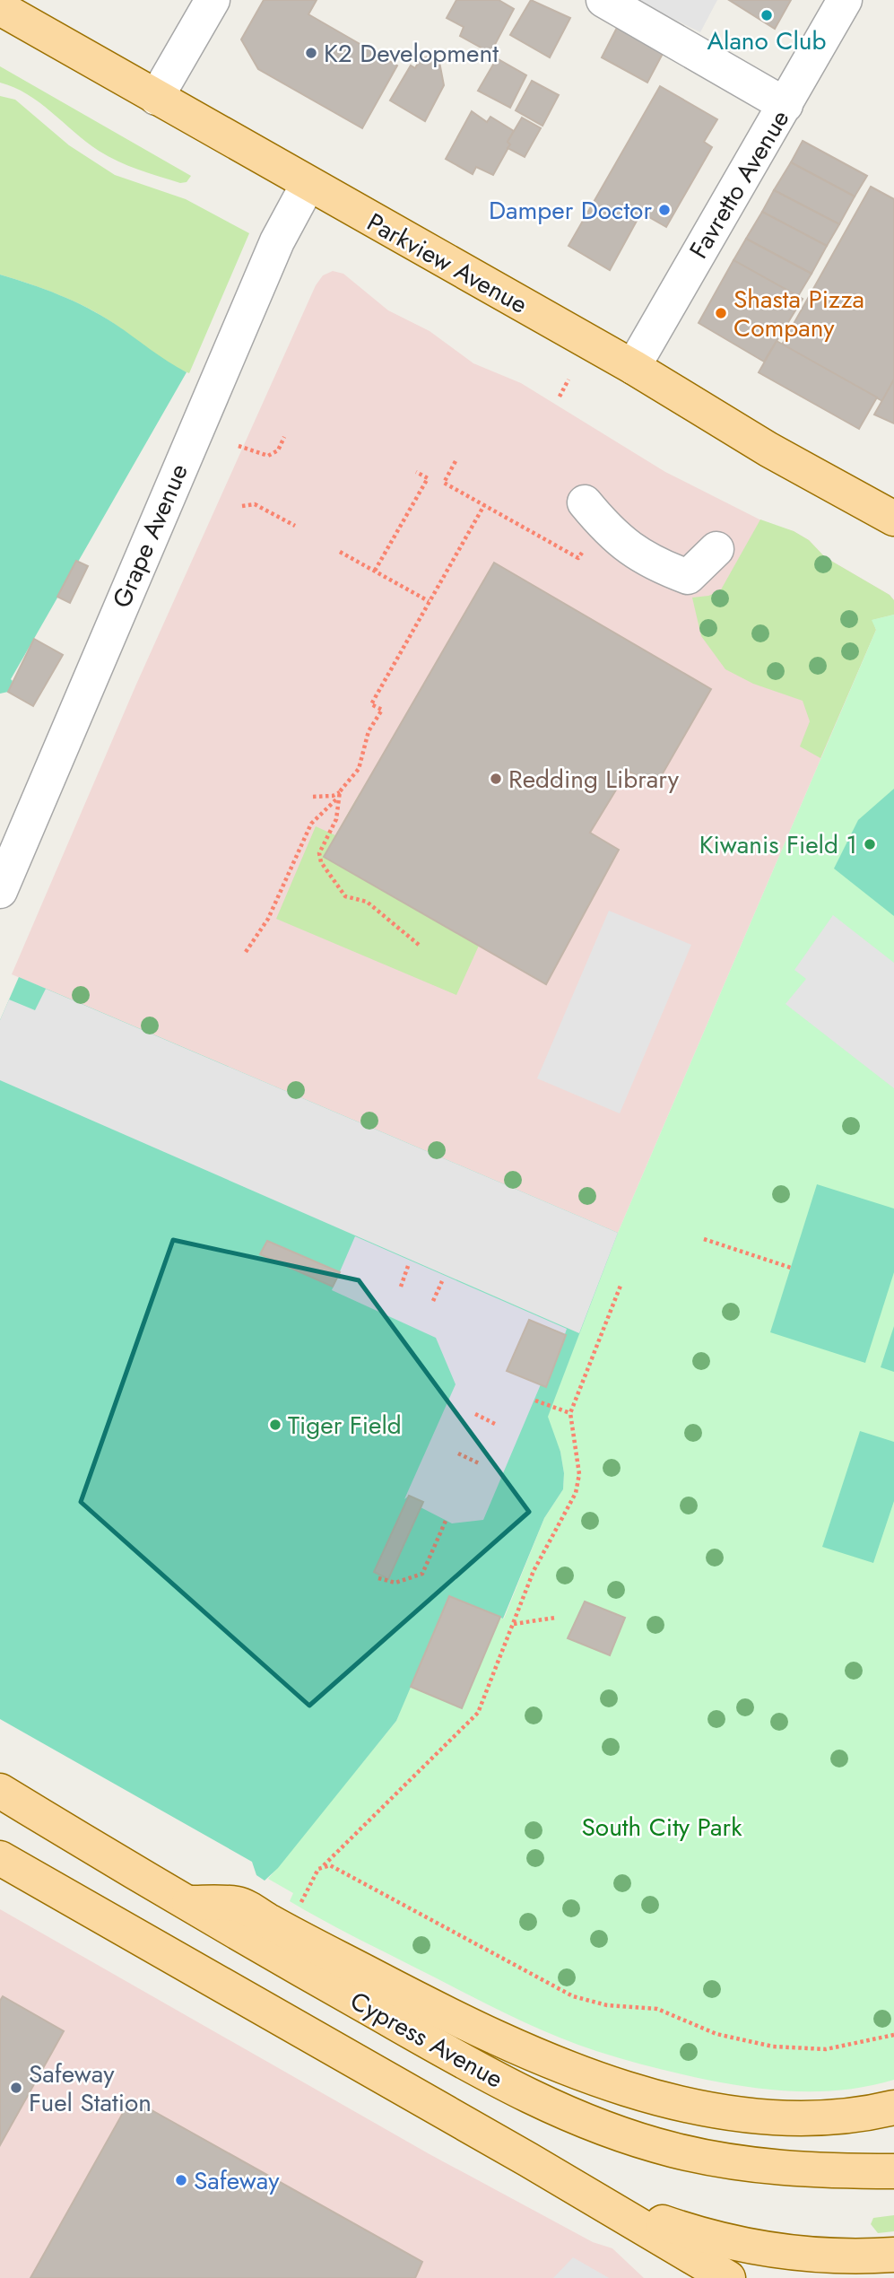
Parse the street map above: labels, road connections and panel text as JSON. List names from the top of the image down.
{
  "streets": {
    "main road": ["Parkview Avenue", "Cypress Avenue"],
    "street": ["Favretto Avenue", "Grape Avenue"]
  },
  "crossings": [
    ["Favretto Avenue", "Parkview Avenue"],
    ["Parkview Avenue", "Grape Avenue"]
  ],
  "parks": ["South City Park"],
  "places": [
    "Alano Club",
    "K2 Development",
    "Damper Doctor",
    "Shasta Pizza Company",
    "Redding Library",
    "Kiwanis Field 1",
    "Tiger Field",
    "Safeway Fuel Station",
    "Safeway"
  ]
}
